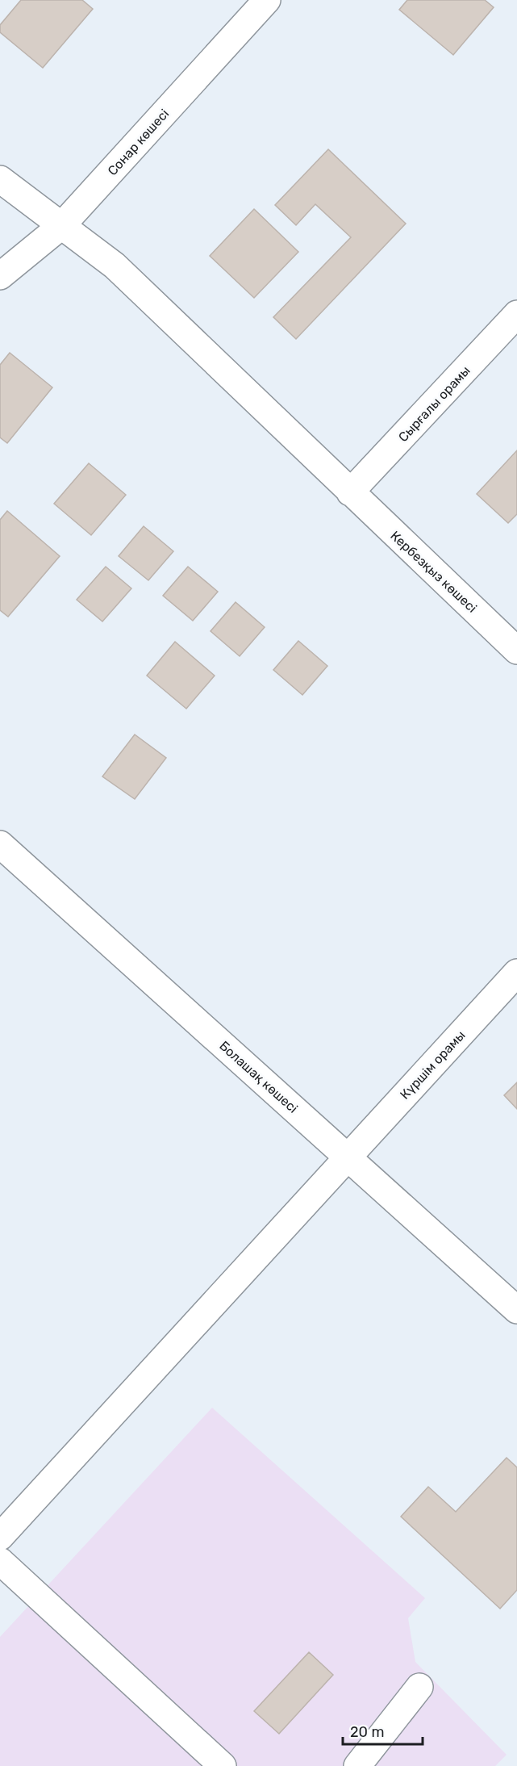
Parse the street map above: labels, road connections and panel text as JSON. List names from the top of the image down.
{
  "streets": {
    "street": [
      "Сонар көшесі",
      "Сырғалы орамы",
      "Кербезқыз көшесі",
      "Күршім орамы",
      "Болашақ көшесі"
    ]
  },
  "crossings": [
    ["Сонар көшесі", "Кербезқыз көшесі"],
    ["Сырғалы орамы", "Кербезқыз көшесі"],
    ["Күршім орамы", "Болашақ көшесі"]
  ],
  "scale_bar": "20 m"
}
